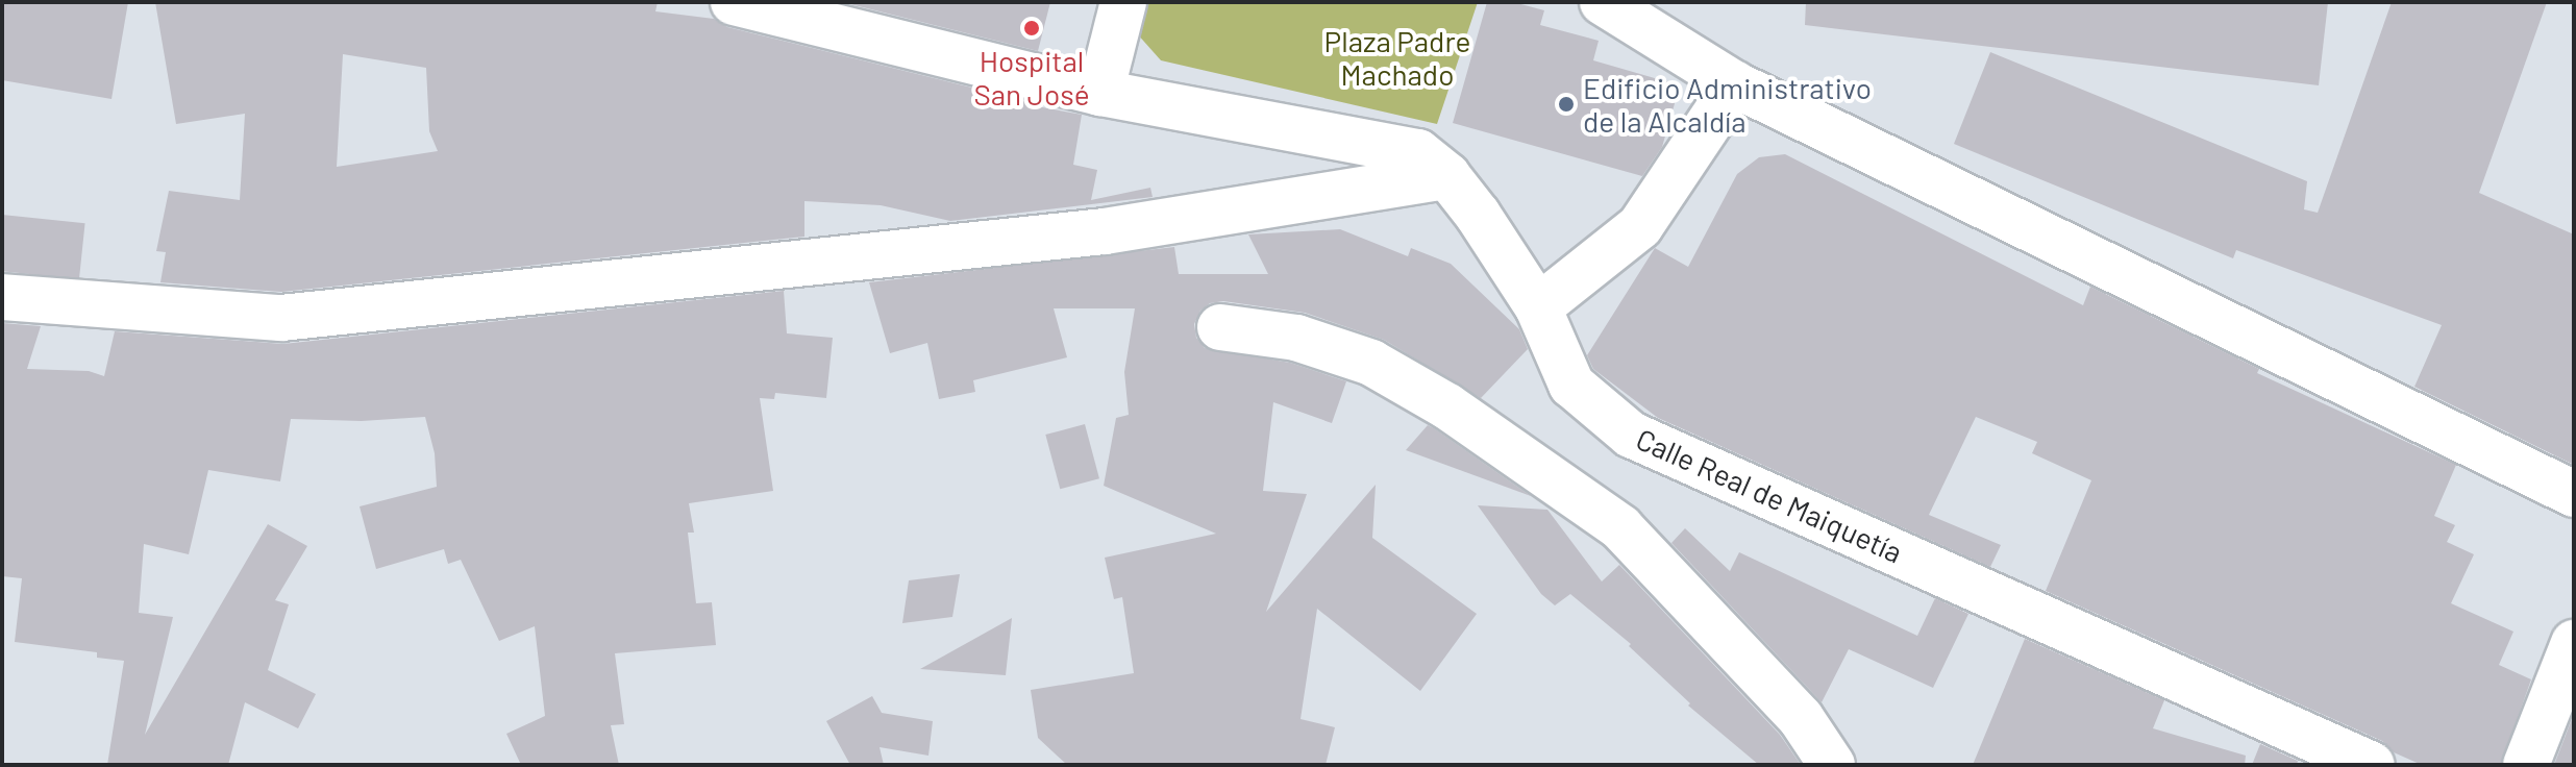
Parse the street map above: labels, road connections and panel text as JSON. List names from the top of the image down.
{
  "streets": {
    "street": ["Calle Real de Maiquetía"]
  },
  "parks": ["Plaza Padre Machado"],
  "places": ["Hospital San José", "Edificio Administrativo de la Alcaldía"]
}
